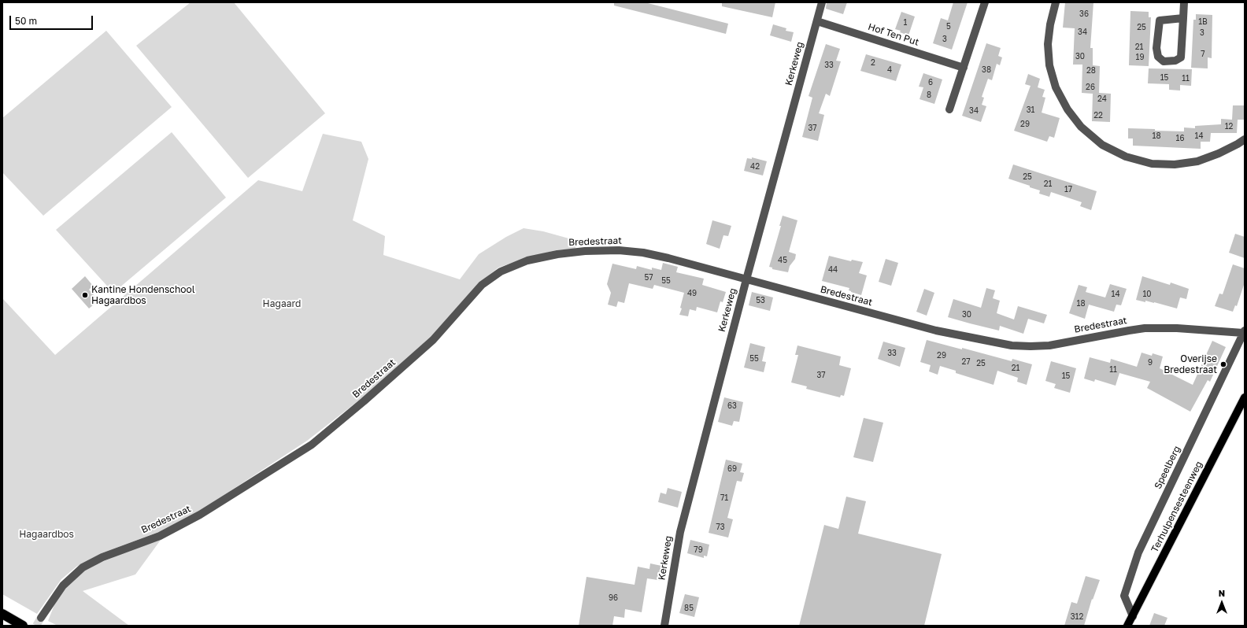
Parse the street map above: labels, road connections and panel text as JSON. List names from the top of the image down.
{
  "streets": {
    "main road": ["Terhulpensesteenweg"],
    "street": [
      "Hof Ten Put",
      "Kerkeweg",
      "Bredestraat",
      "Speelberg"
    ]
  },
  "crossings": [
    ["Hof Ten Put", "Kerkeweg"],
    ["Kerkeweg", "Bredestraat"],
    ["Bredestraat", "Speelberg"],
    ["Speelberg", "Terhulpensesteenweg"]
  ],
  "parks": ["Hagaard", "Hagaardbos"],
  "places": ["Kantine Hondenschool Hagaardbos", "Overijse Bredestraat"],
  "house_numbers": [
    "36",
    "1B",
    "1",
    "5",
    "25",
    "34",
    "3",
    "3",
    "21",
    "7",
    "30",
    "19",
    "2",
    "33",
    "4",
    "38",
    "28",
    "15",
    "11",
    "6",
    "26",
    "8",
    "24",
    "31",
    "34",
    "22",
    "29",
    "12",
    "37",
    "18",
    "14",
    "16",
    "42",
    "25",
    "21",
    "17",
    "45",
    "44",
    "57",
    "55",
    "49",
    "14",
    "10",
    "53",
    "18",
    "30",
    "33",
    "29",
    "55",
    "27",
    "9",
    "25",
    "21",
    "11",
    "37",
    "15",
    "63",
    "69",
    "71",
    "73",
    "79",
    "96",
    "85",
    "312"
  ],
  "scale_bar": "50 m",
  "north": "top"
}
